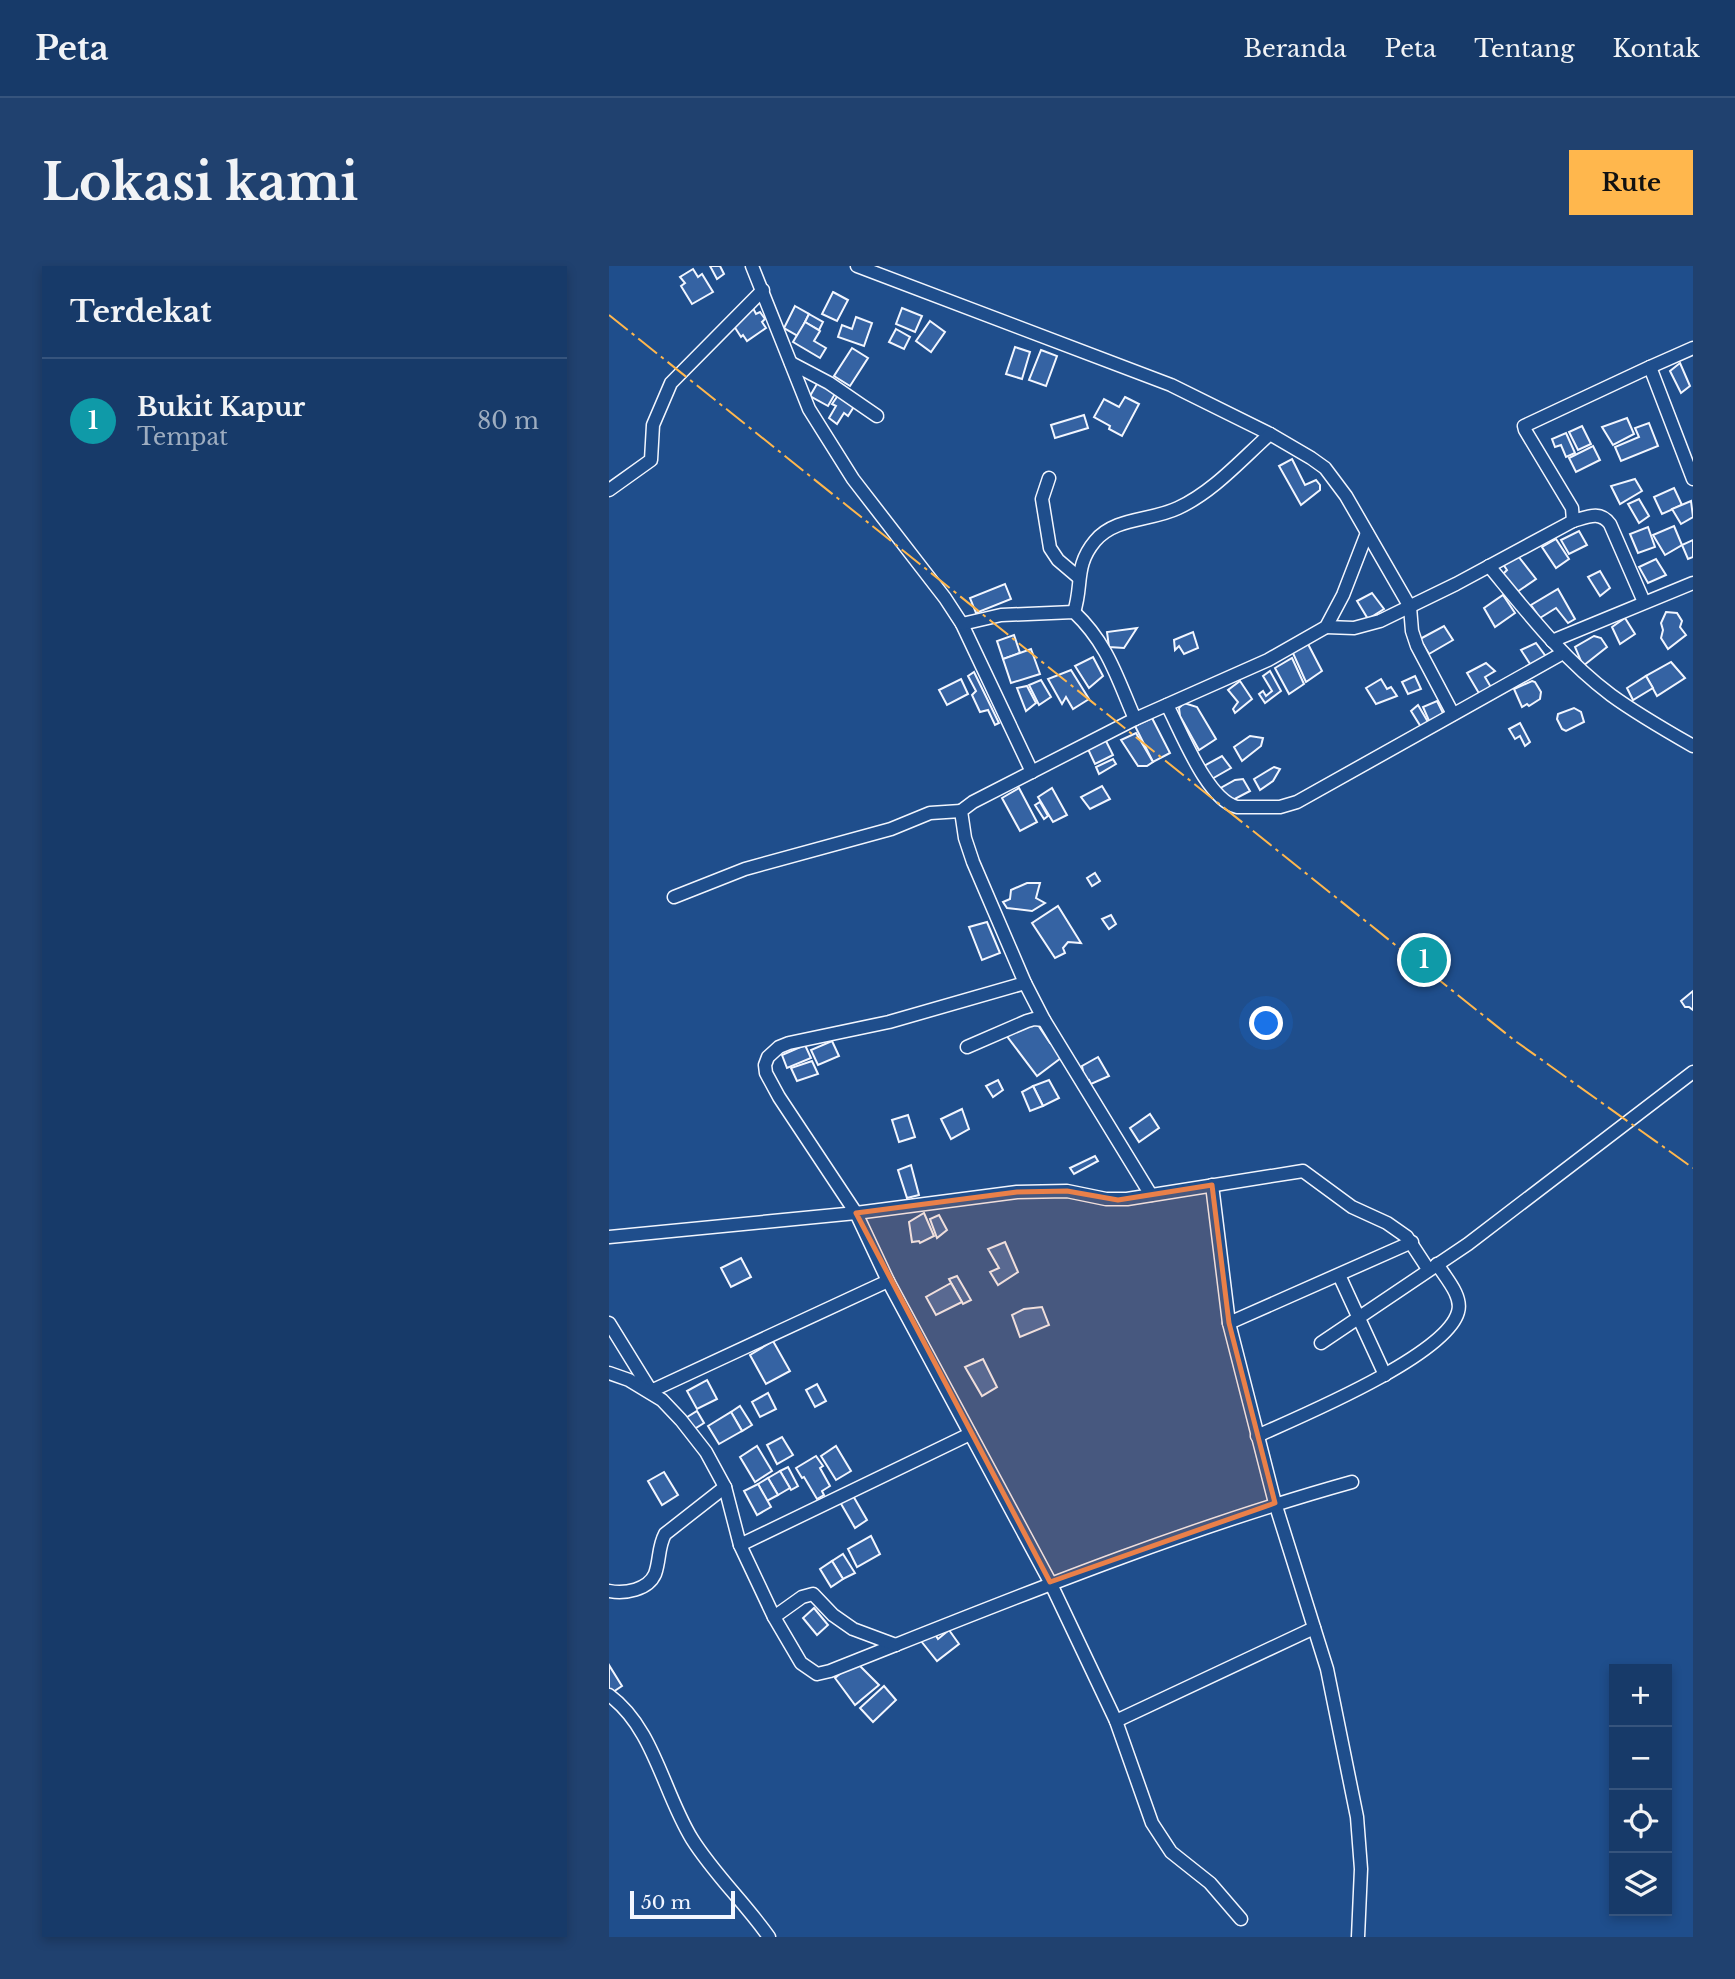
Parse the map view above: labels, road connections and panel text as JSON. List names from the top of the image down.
{
  "scale_bar": "50 m",
  "page": {
    "header": "Peta",
    "nav": [
      "Beranda",
      "Peta",
      "Tentang",
      "Kontak"
    ],
    "buttons": "Rute",
    "title": "Lokasi kami",
    "heading": "Terdekat",
    "list": [
      {
        "mark": "1",
        "name": "Bukit Kapur",
        "note": "Tempat",
        "value": "80 m"
      }
    ],
    "pins": "1",
    "map_buttons": ["+", "−"],
    "scale": "50 m"
  }
}
